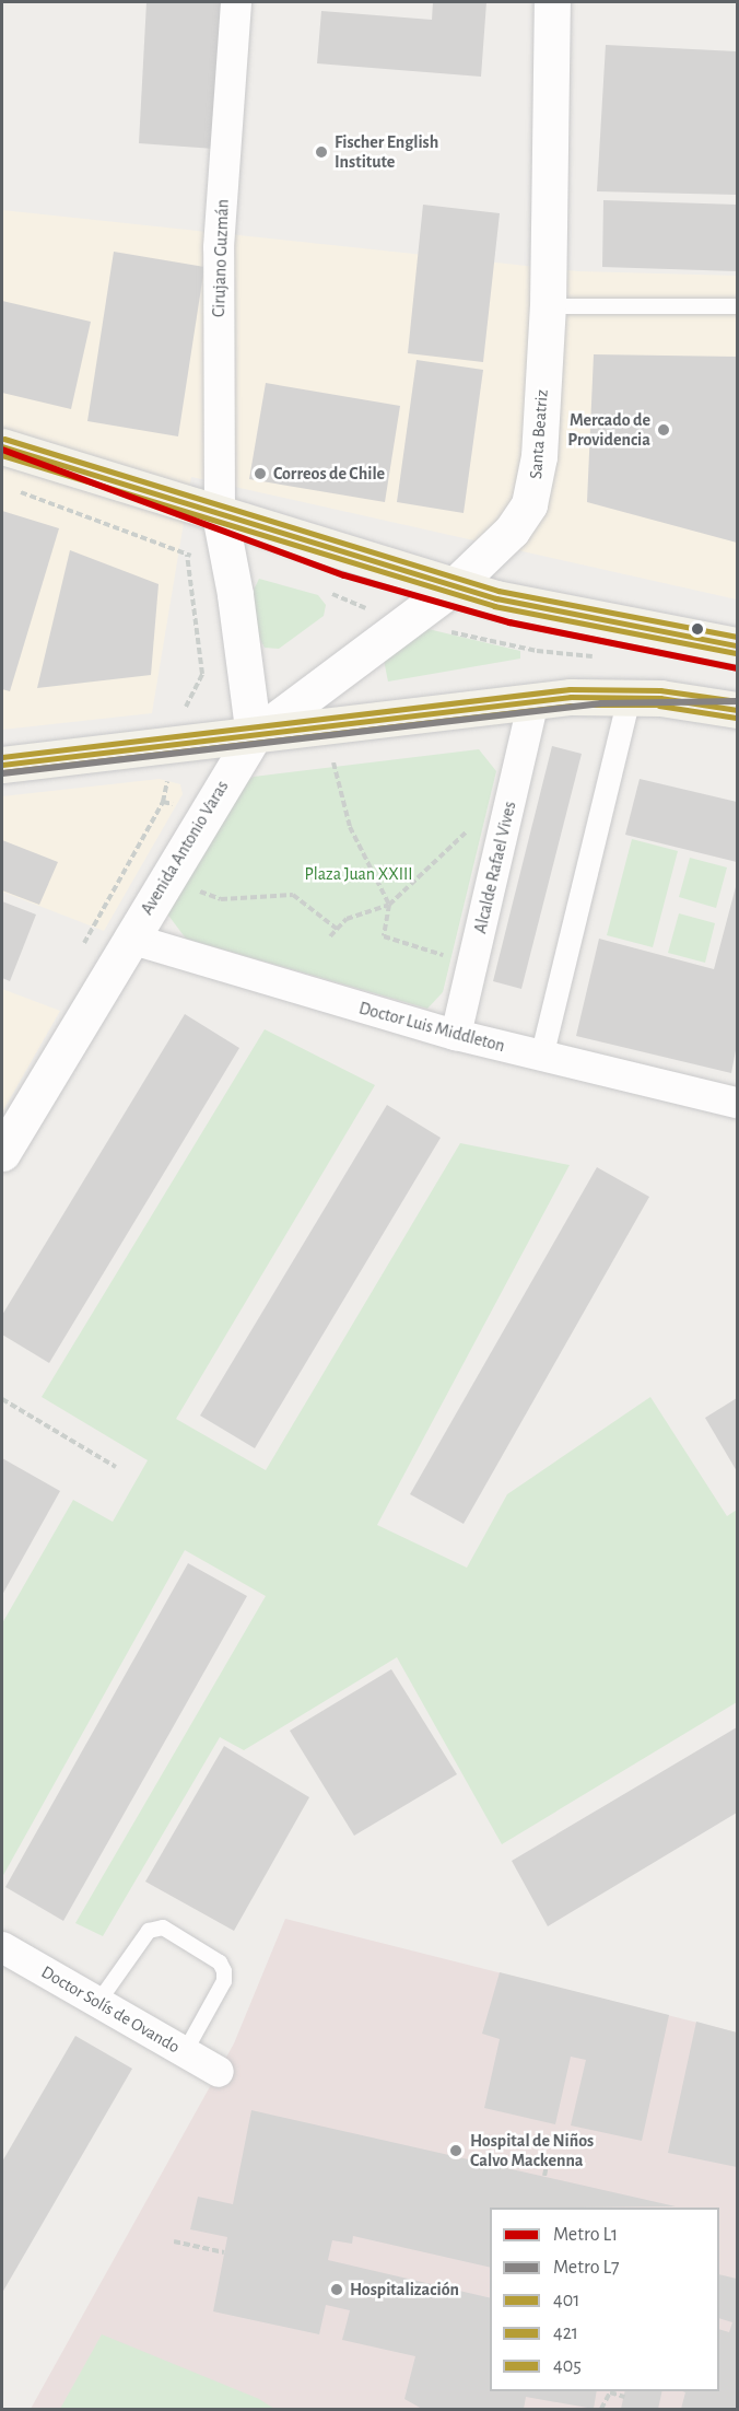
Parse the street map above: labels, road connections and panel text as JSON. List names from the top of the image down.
{
  "streets": {
    "street": [
      "Cirujano Guzmán",
      "Santa Beatriz",
      "Avenida Antonio Varas",
      "Alcalde Rafael Vives",
      "Doctor Luis Middleton",
      "Doctor Solís de Ovando"
    ]
  },
  "crossings": [
    ["Santa Beatriz", "Avenida Antonio Varas"],
    ["Avenida Antonio Varas", "Doctor Luis Middleton"],
    ["Alcalde Rafael Vives", "Doctor Luis Middleton"]
  ],
  "parks": ["Plaza Juan XXIII"],
  "places": [
    "Fischer English Institute",
    "Mercado de Providencia",
    "Correos de Chile",
    "Hospital de Niños Calvo Mackenna",
    "Hospitalización"
  ],
  "lines": [
    "transit line 405",
    "transit line 401",
    "metro line L1",
    "transit line 421",
    "metro line L7"
  ],
  "legend": [
    "Metro L1",
    "Metro L7",
    "401",
    "421",
    "405"
  ]
}
